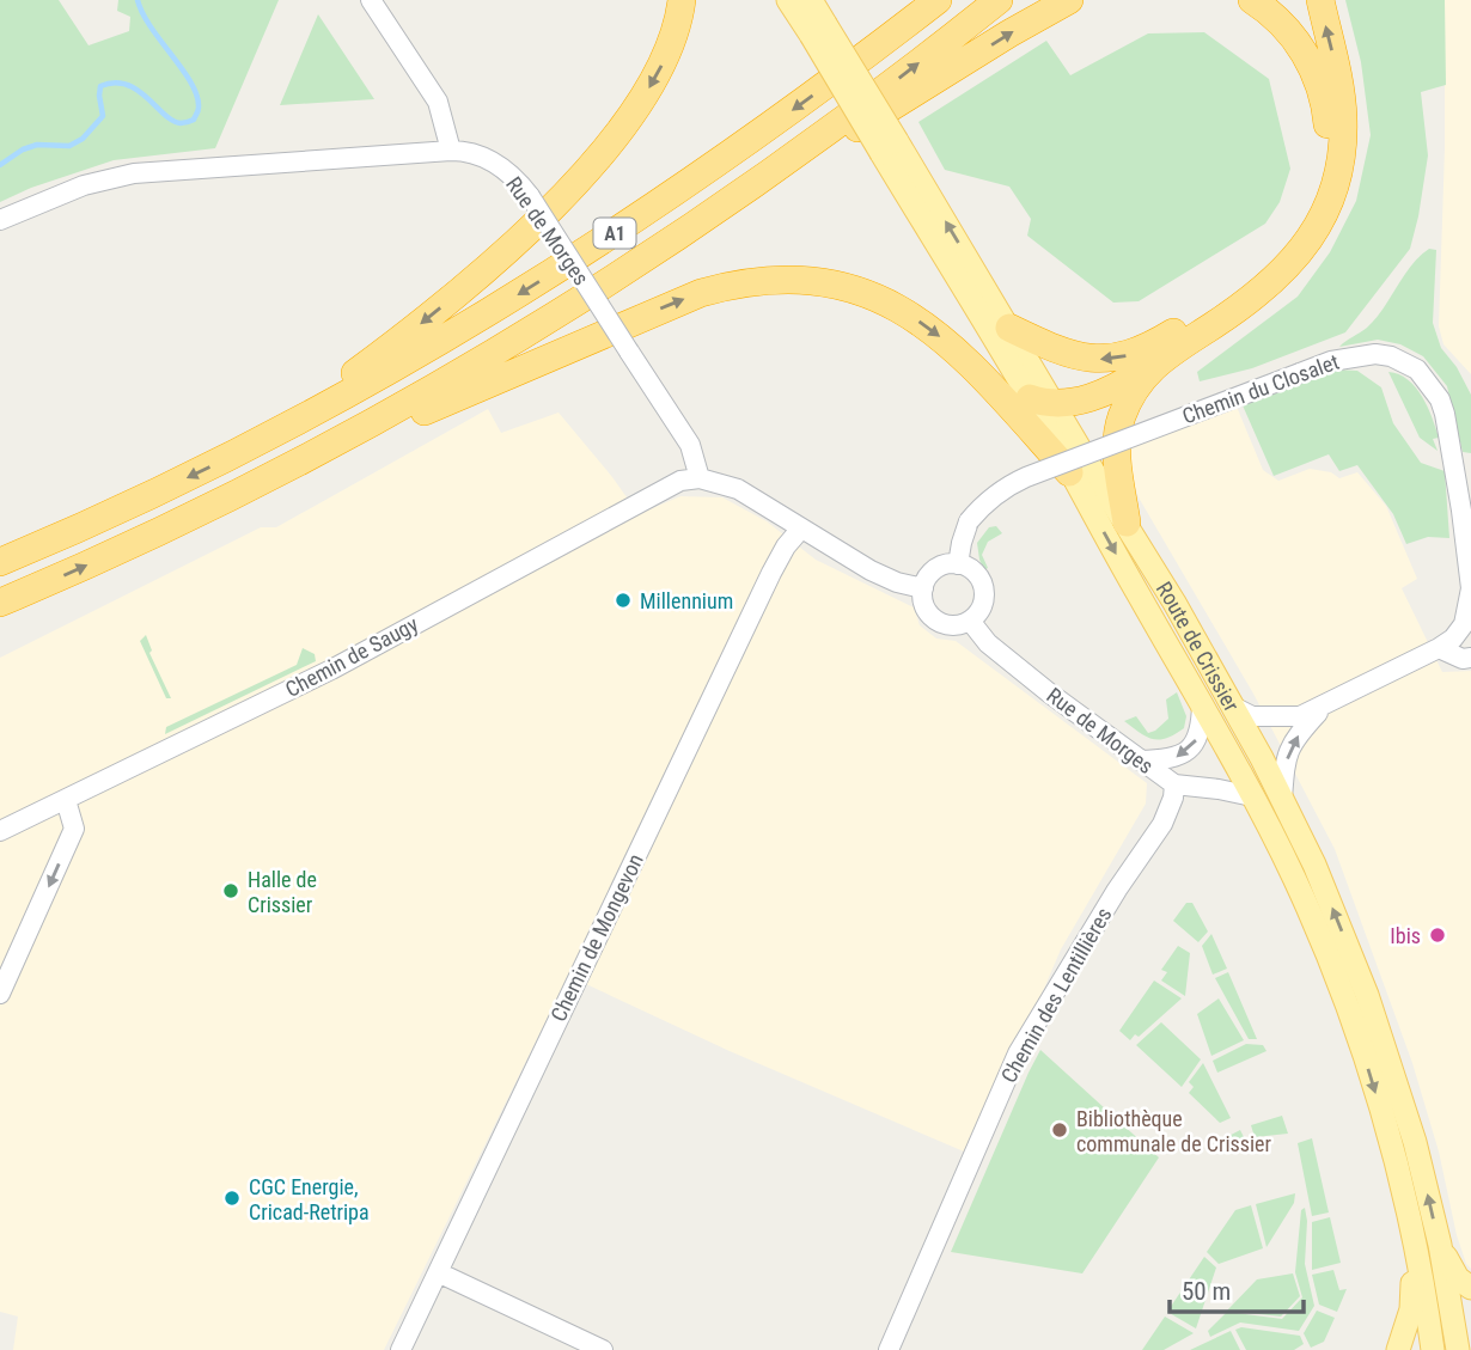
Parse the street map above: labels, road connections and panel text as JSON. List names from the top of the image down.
{
  "streets": {
    "highway": ["A1"],
    "main road": ["Route de Crissier"],
    "street": [
      "Rue de Morges",
      "Chemin du Closalet",
      "Chemin de Saugy",
      "Chemin de Mongevon",
      "Chemin des Lentillières"
    ]
  },
  "crossings": [
    ["Rue de Morges", "Chemin du Closalet"],
    ["Rue de Morges", "Route de Crissier"],
    ["Rue de Morges", "Chemin de Saugy"],
    ["Rue de Morges", "Chemin des Lentillières"],
    ["Chemin du Closalet", "Route de Crissier"]
  ],
  "places": [
    "Millennium",
    "Halle de Crissier",
    "Ibis",
    "Bibliothèque communale de Crissier",
    "CGC Energie, Cricad-Retripa"
  ],
  "scale_bar": "50 m"
}
